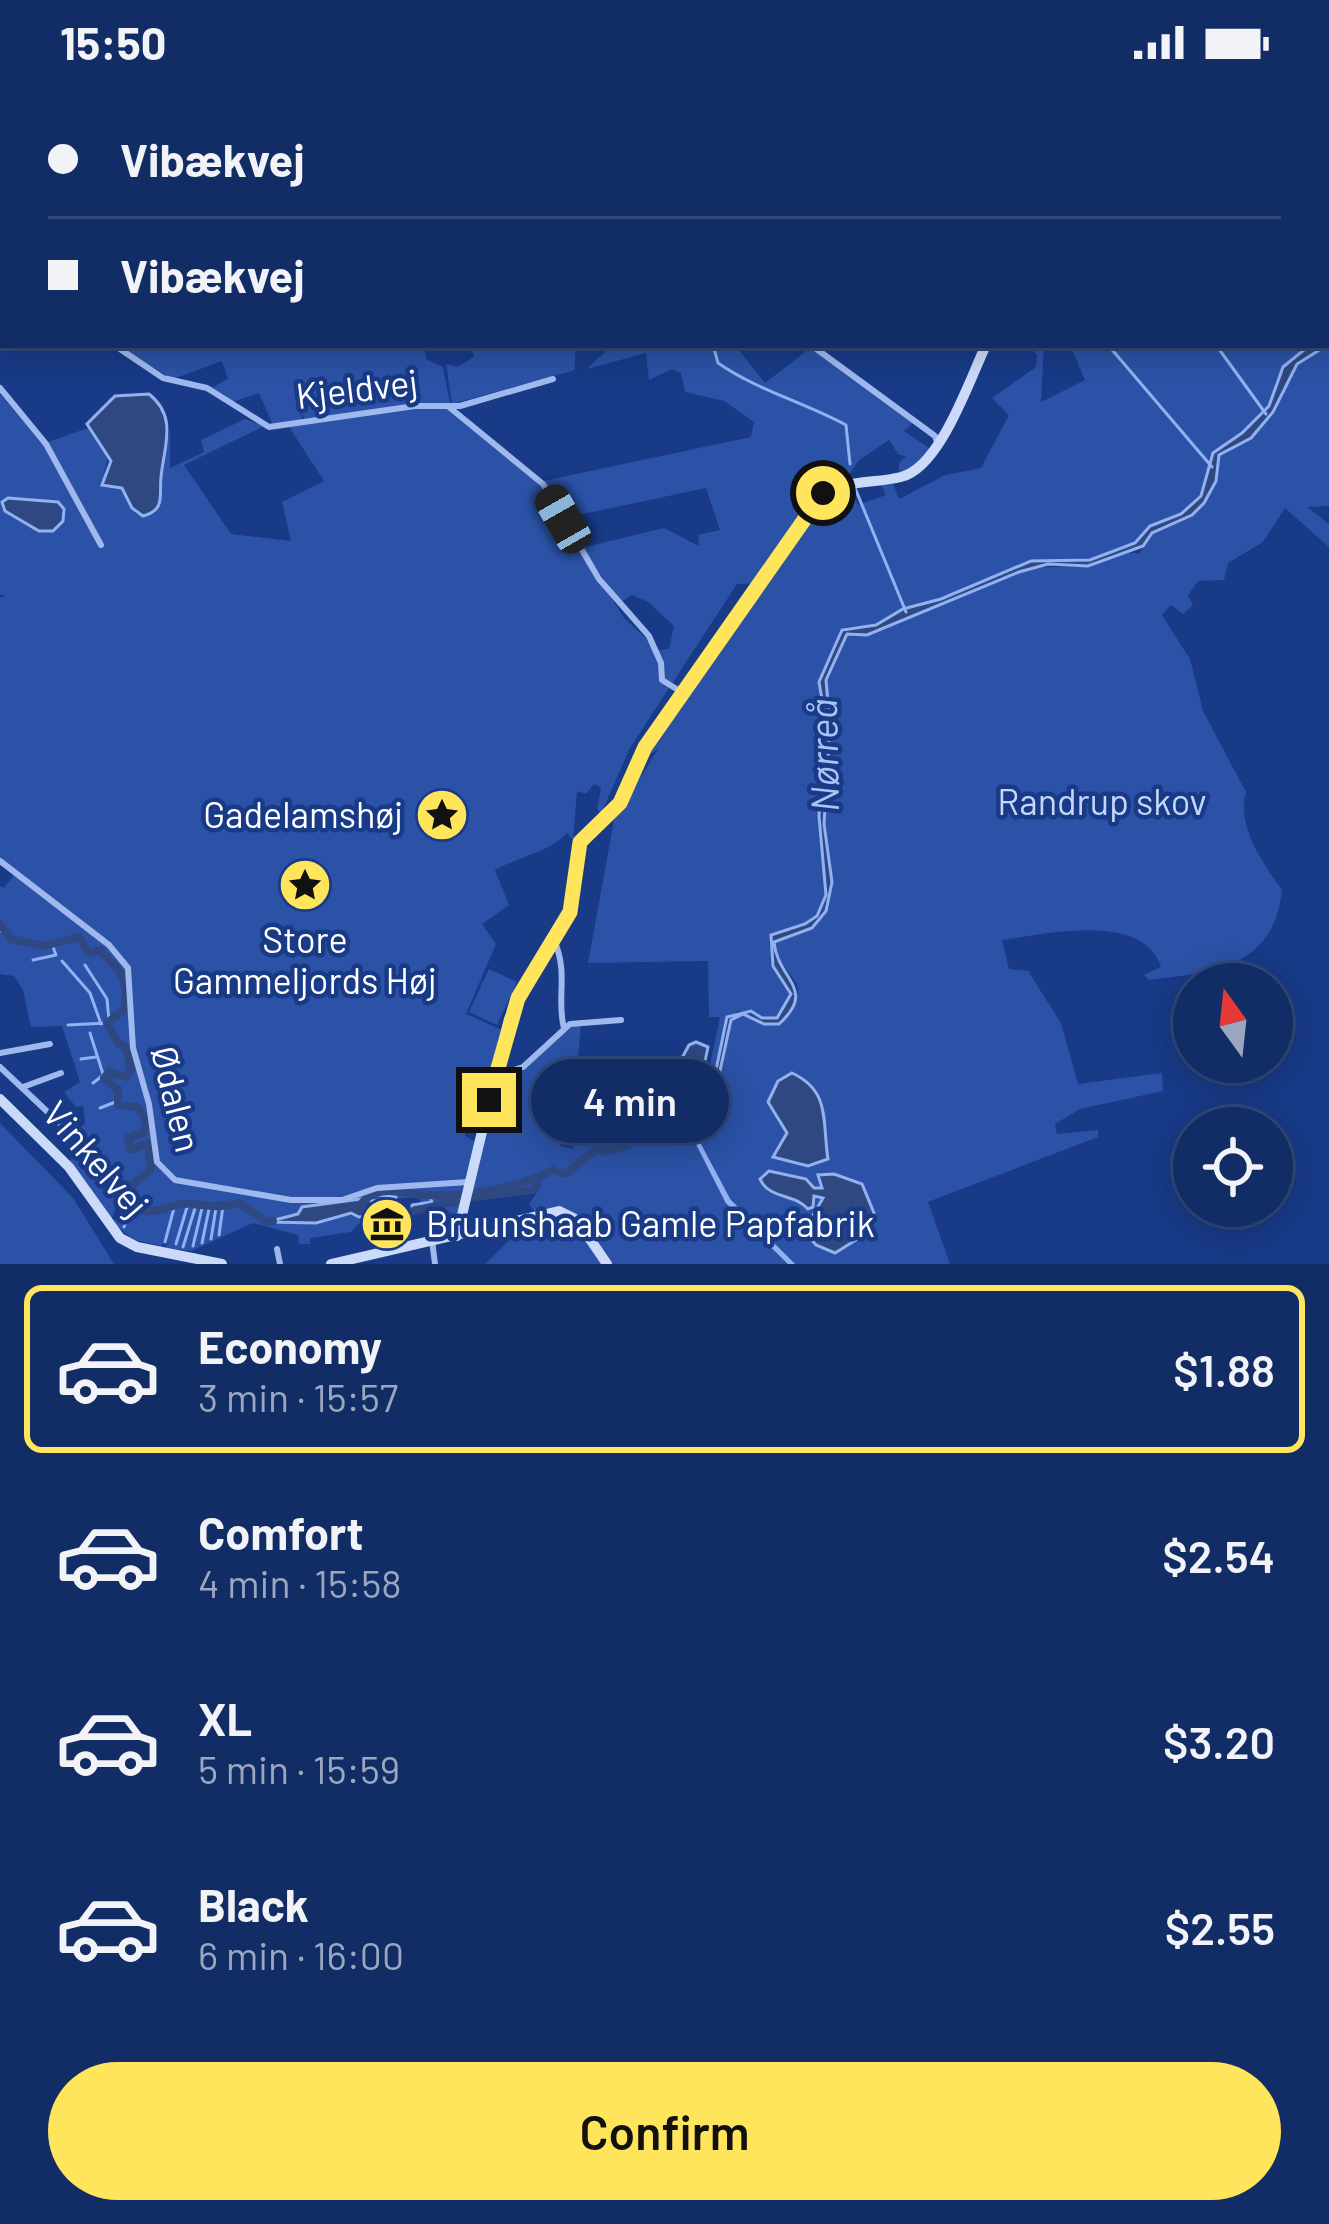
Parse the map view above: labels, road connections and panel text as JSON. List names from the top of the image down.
{
  "streets": {
    "street": ["Kjeldvej", "Ødalen", "Vinkelvej"]
  },
  "water": ["Nørreå"],
  "parks": ["Randrup skov"],
  "places": {
    "place": ["Gadelamshøj", "Store Gammeljords Høj"],
    "museum": ["Bruunshaab Gamle Papfabrik"]
  },
  "north": "top",
  "page": {
    "status": "15:50",
    "banner": ["Vibækvej", "Vibækvej"],
    "bubble": "4 min",
    "list": [
      {
        "name": "Economy",
        "note": "3 min · 15:57",
        "value": "$1.88"
      },
      {
        "name": "Comfort",
        "note": "4 min · 15:58",
        "value": "$2.54"
      },
      {
        "name": "XL",
        "note": "5 min · 15:59",
        "value": "$3.20"
      },
      {
        "name": "Black",
        "note": "6 min · 16:00",
        "value": "$2.55"
      }
    ],
    "buttons": "Confirm"
  }
}
